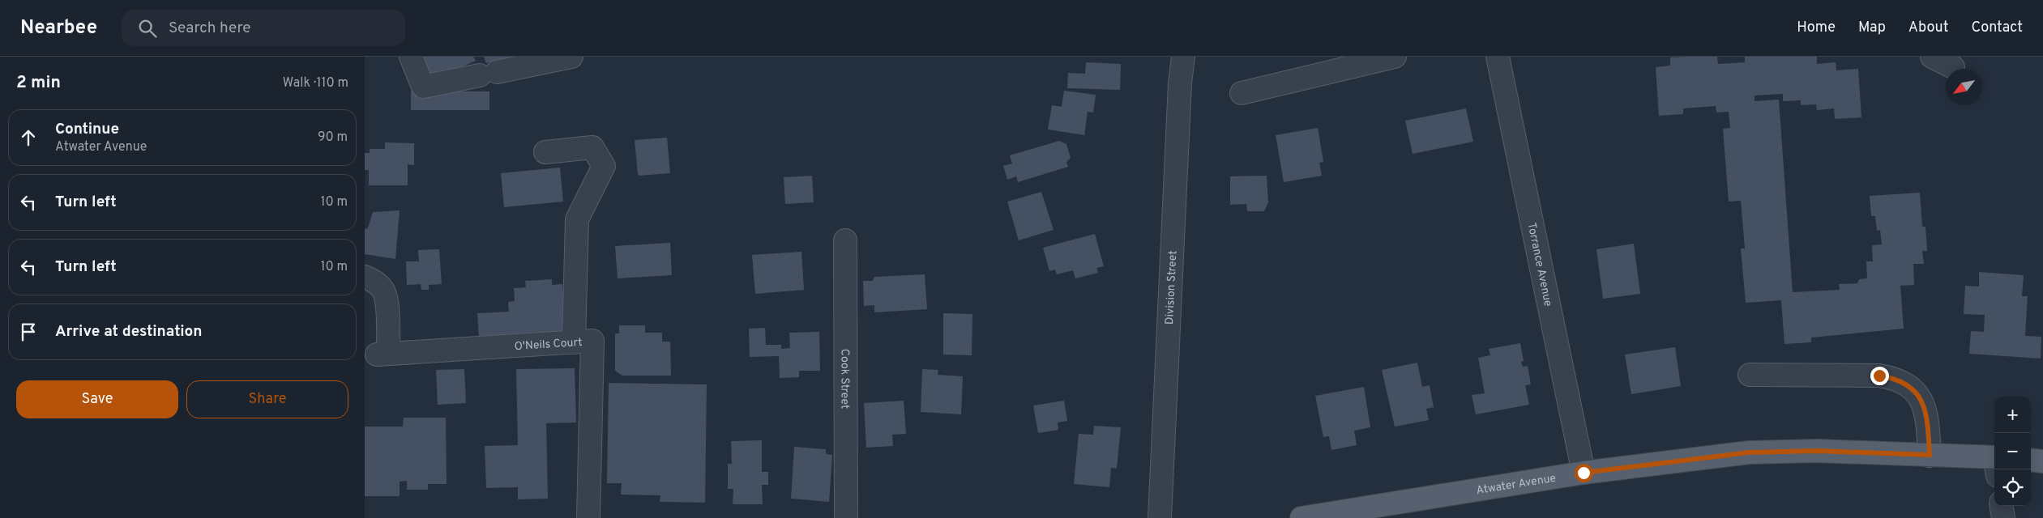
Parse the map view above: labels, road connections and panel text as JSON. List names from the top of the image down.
{
  "streets": {
    "main road": ["Atwater Avenue"],
    "street": [
      "Torrance Avenue",
      "Division Street",
      "O'Neils Court",
      "Cook Street"
    ]
  },
  "crossings": [
    ["Torrance Avenue", "Atwater Avenue"]
  ],
  "north": "bottom left",
  "page": {
    "header": "Nearbee",
    "search": "Search here",
    "nav": [
      "Home",
      "Map",
      "About",
      "Contact"
    ],
    "heading": ["2 min", "Walk · 110 m"],
    "list": [
      ["Continue", "Atwater Avenue", "90 m"],
      ["Turn left", "10 m"],
      ["Turn left", "10 m"],
      "Arrive at destination"
    ],
    "buttons": ["Save", "Share"],
    "map_buttons": ["+", "−"]
  }
}
